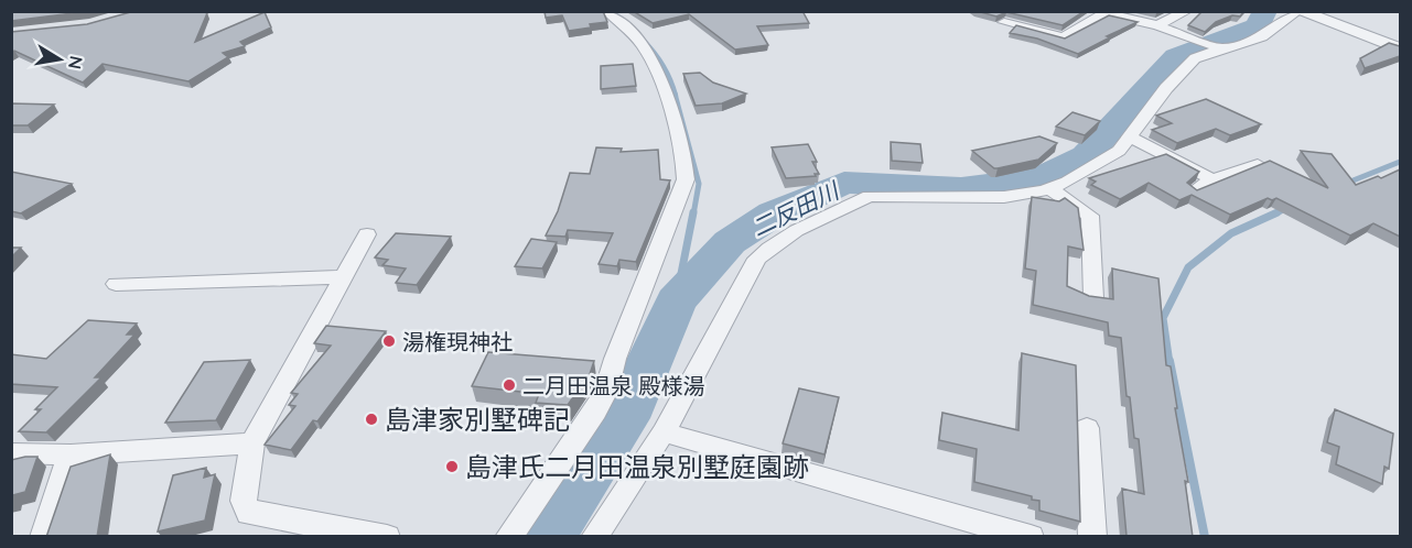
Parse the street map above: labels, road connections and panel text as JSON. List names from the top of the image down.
{
  "water": ["二反田川"],
  "places": [
    "湯権現神社",
    "二月田温泉 殿様湯",
    "島津家別墅碑記",
    "島津氏二月田温泉別墅庭園跡"
  ],
  "north": "right"
}
